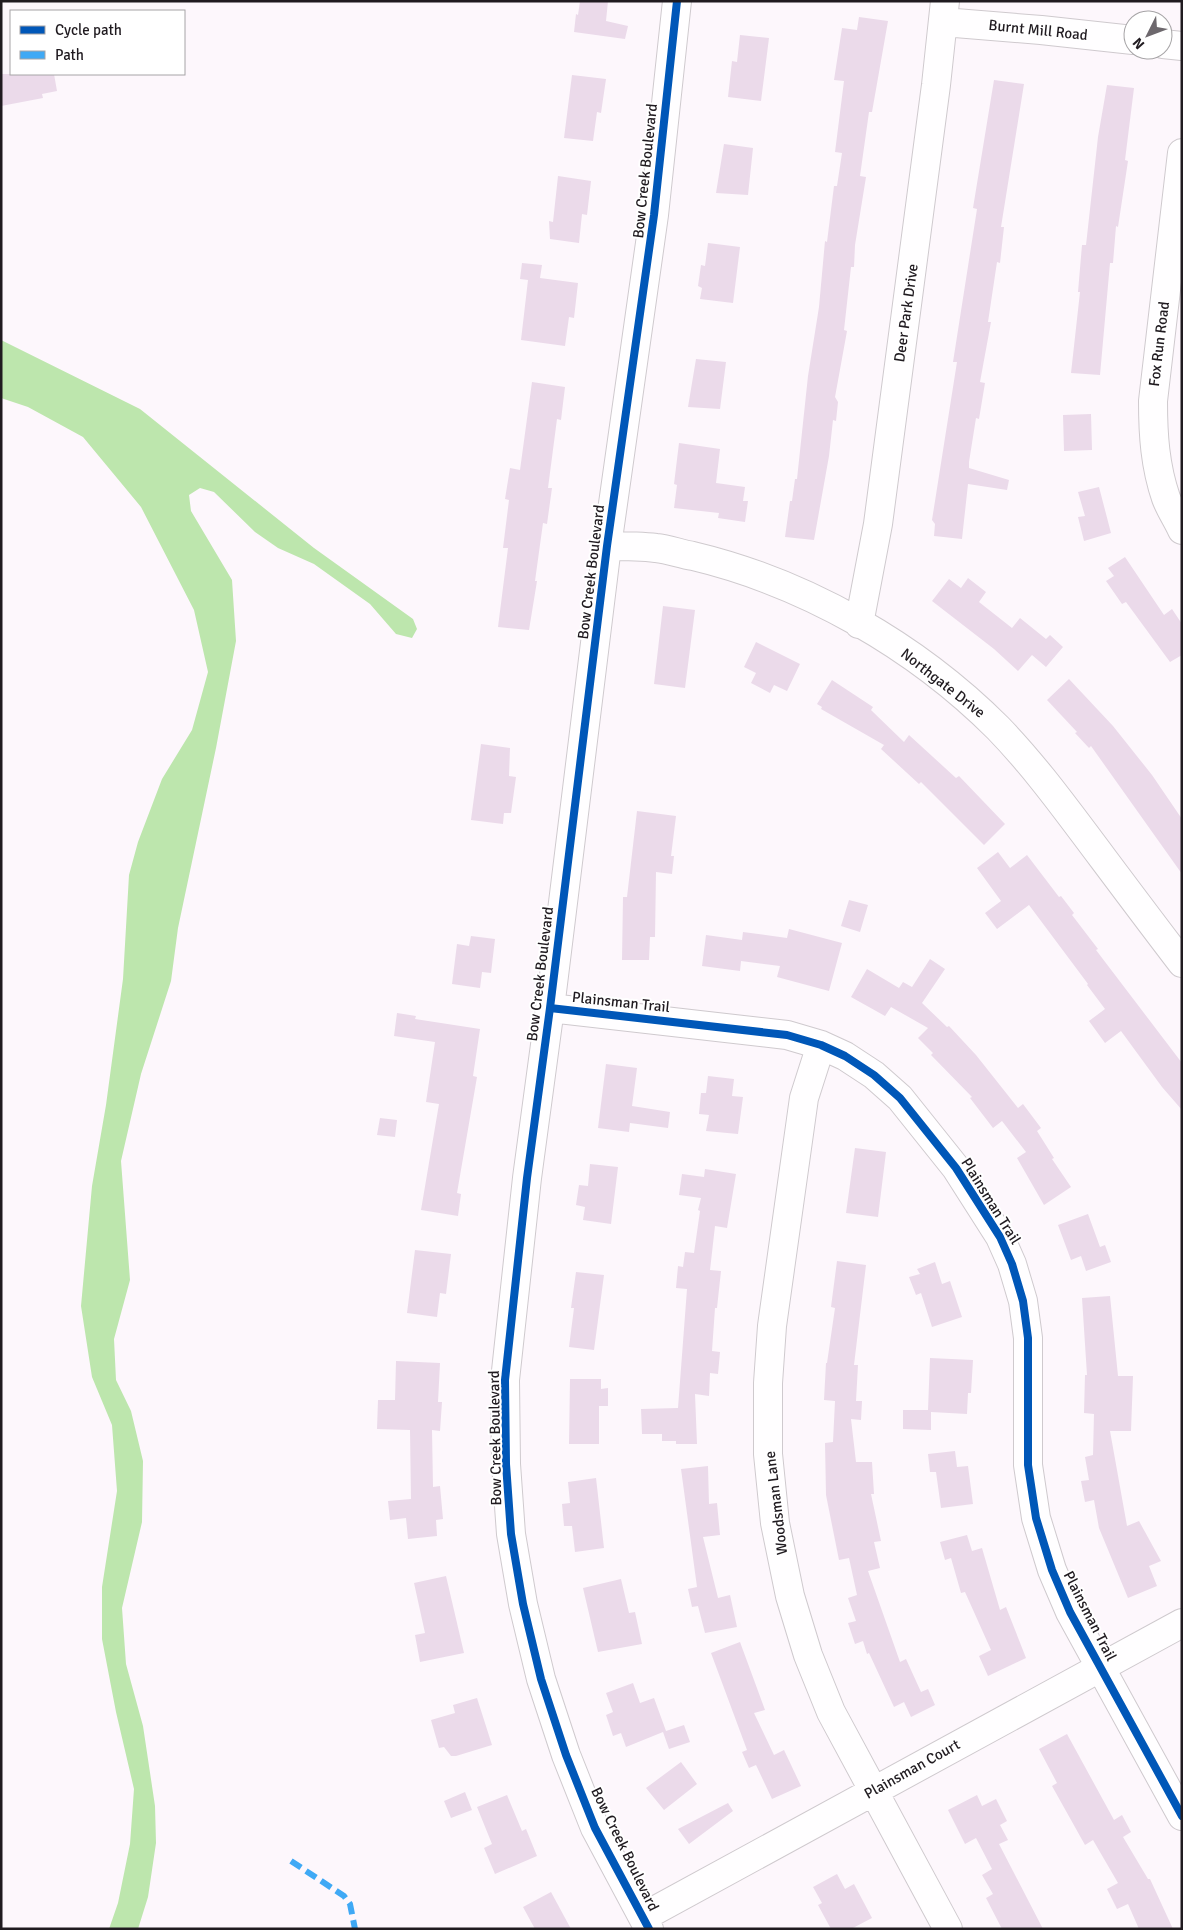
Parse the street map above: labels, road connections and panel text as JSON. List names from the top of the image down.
{
  "streets": {
    "street": [
      "Burnt Mill Road",
      "Bow Creek Boulevard",
      "Deer Park Drive",
      "Fox Run Road",
      "Northgate Drive",
      "Plainsman Trail",
      "Woodsman Lane",
      "Plainsman Court"
    ]
  },
  "crossings": [
    ["Burnt Mill Road", "Deer Park Drive"],
    ["Bow Creek Boulevard", "Northgate Drive"],
    ["Bow Creek Boulevard", "Plainsman Trail"],
    ["Bow Creek Boulevard", "Plainsman Court"],
    ["Deer Park Drive", "Northgate Drive"],
    ["Plainsman Trail", "Woodsman Lane"],
    ["Plainsman Trail", "Plainsman Court"],
    ["Woodsman Lane", "Plainsman Court"]
  ],
  "legend": ["Cycle path", "Path"],
  "north": "bottom left"
}
